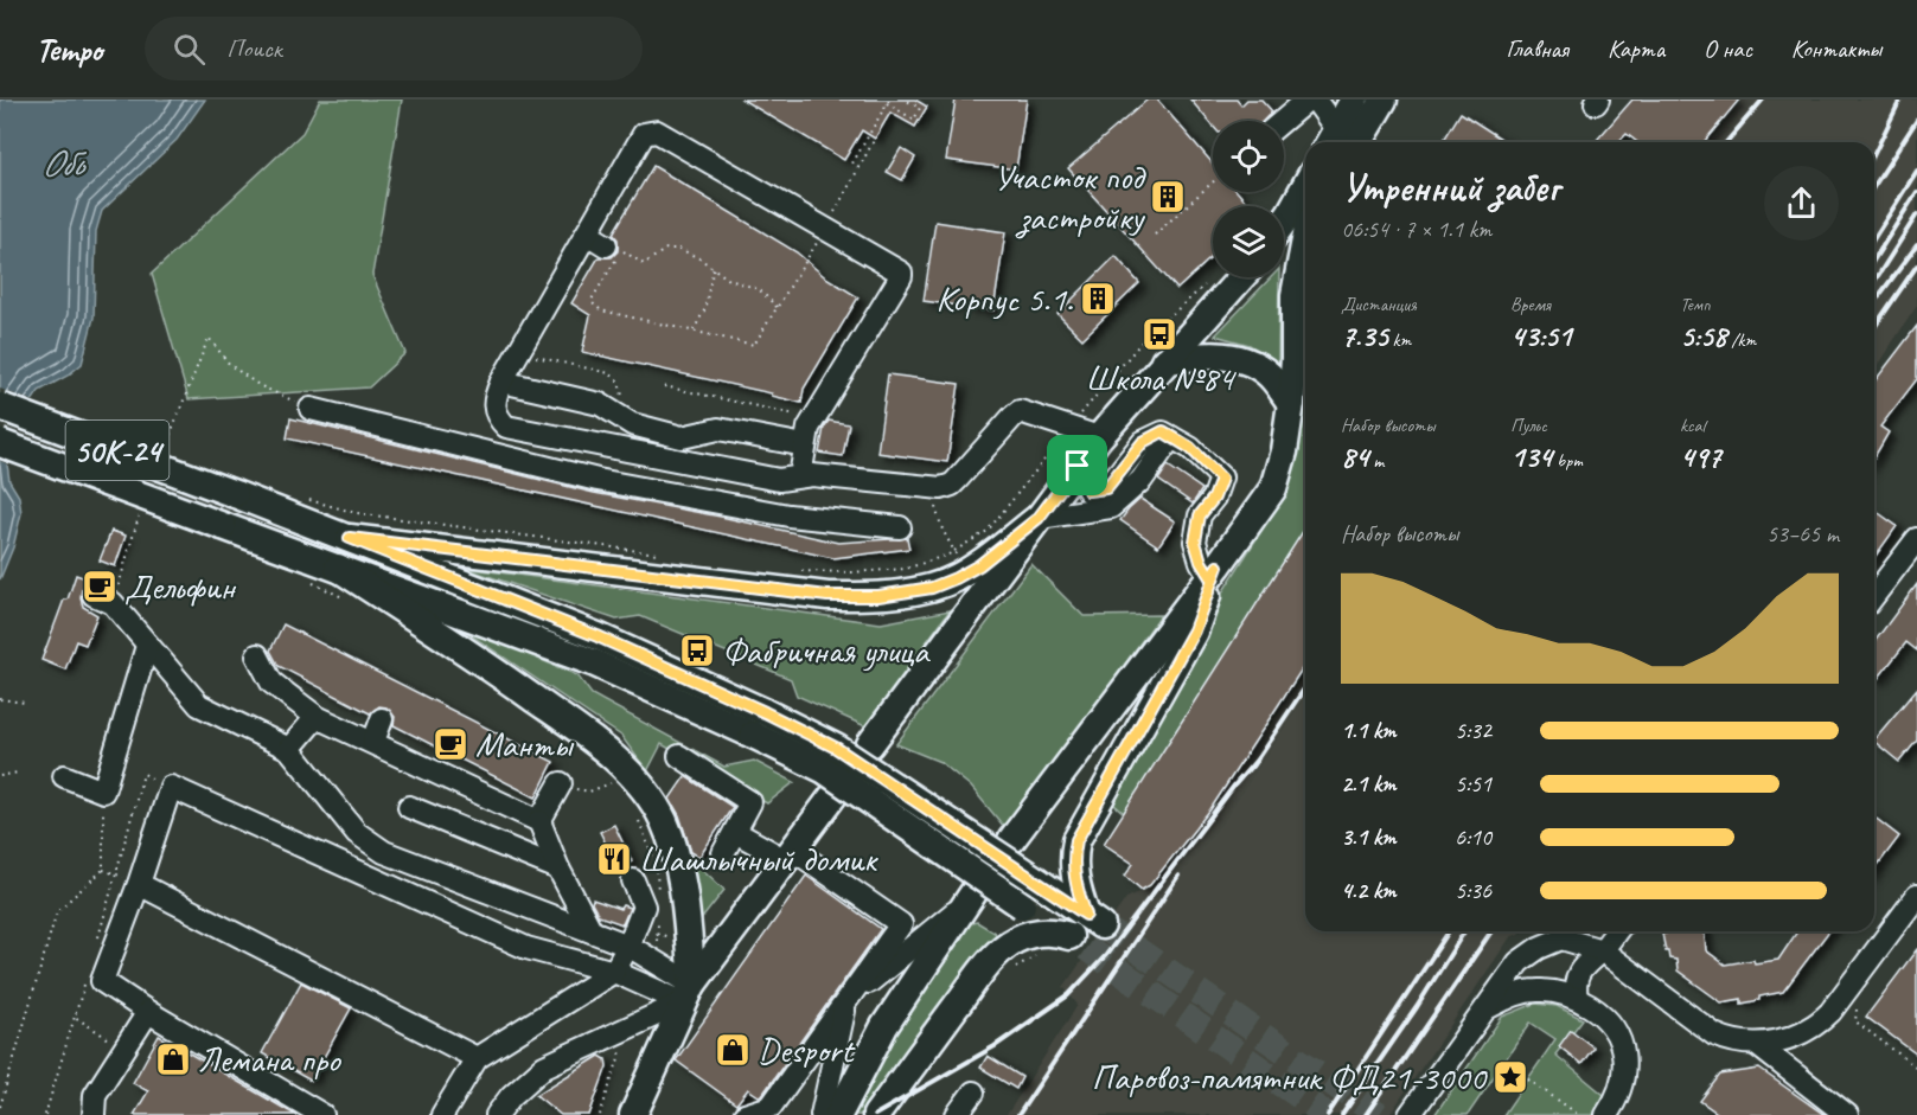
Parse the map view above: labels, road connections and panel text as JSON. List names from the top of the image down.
{
  "streets": {
    "main road": ["50К-24"]
  },
  "water": ["Обь"],
  "places": {
    "building": ["Участок под застройку", "Корпус 5.1."],
    "bus stop": ["Школа №84", "Фабричная улица"],
    "cafe": ["Дельфин", "Манты"],
    "restaurant": ["Шашлычный домик"],
    "shop": ["Desport", "Лемана про"],
    "place": ["Паровоз-памятник ФД21-3000"]
  },
  "page": {
    "header": "Tempo",
    "search": "Поиск",
    "nav": [
      "Главная",
      "Карта",
      "О нас",
      "Контакты"
    ],
    "heading": ["Утренний забег", "06:54 · 7 × 1.1 km"],
    "stats": [
      ["Дистанция", "7.35 km"],
      ["Время", "43:51"],
      ["Темп", "5:58 /km"],
      ["Набор высоты", "84 m"],
      ["Пульс", "134 bpm"],
      ["kcal", "497"]
    ],
    "chart": ["Набор высоты", "53–65 m"],
    "list": [
      {
        "name": "1.1 km",
        "note": "5:32"
      },
      {
        "name": "2.1 km",
        "note": "5:51"
      },
      {
        "name": "3.1 km",
        "note": "6:10"
      },
      {
        "name": "4.2 km",
        "note": "5:36"
      }
    ]
  }
}
